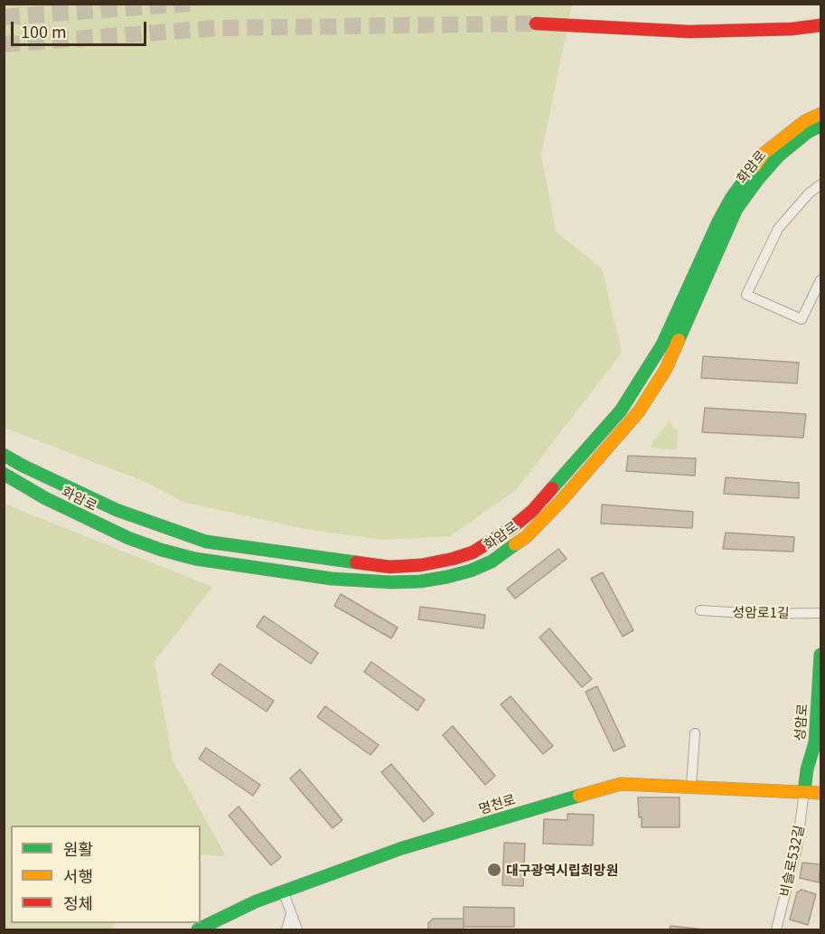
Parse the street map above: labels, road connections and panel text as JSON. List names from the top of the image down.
{
  "streets": {
    "main road": ["화암로", "성암로", "명천로"],
    "street": ["성암로1길", "비슬로532길"]
  },
  "crossings": [
    ["성암로", "명천로"],
    ["성암로", "비슬로532길"],
    ["명천로", "비슬로532길"]
  ],
  "places": ["대구광역시립희망원"],
  "legend": ["원활", "서행", "정체"],
  "scale_bar": "100 m"
}
